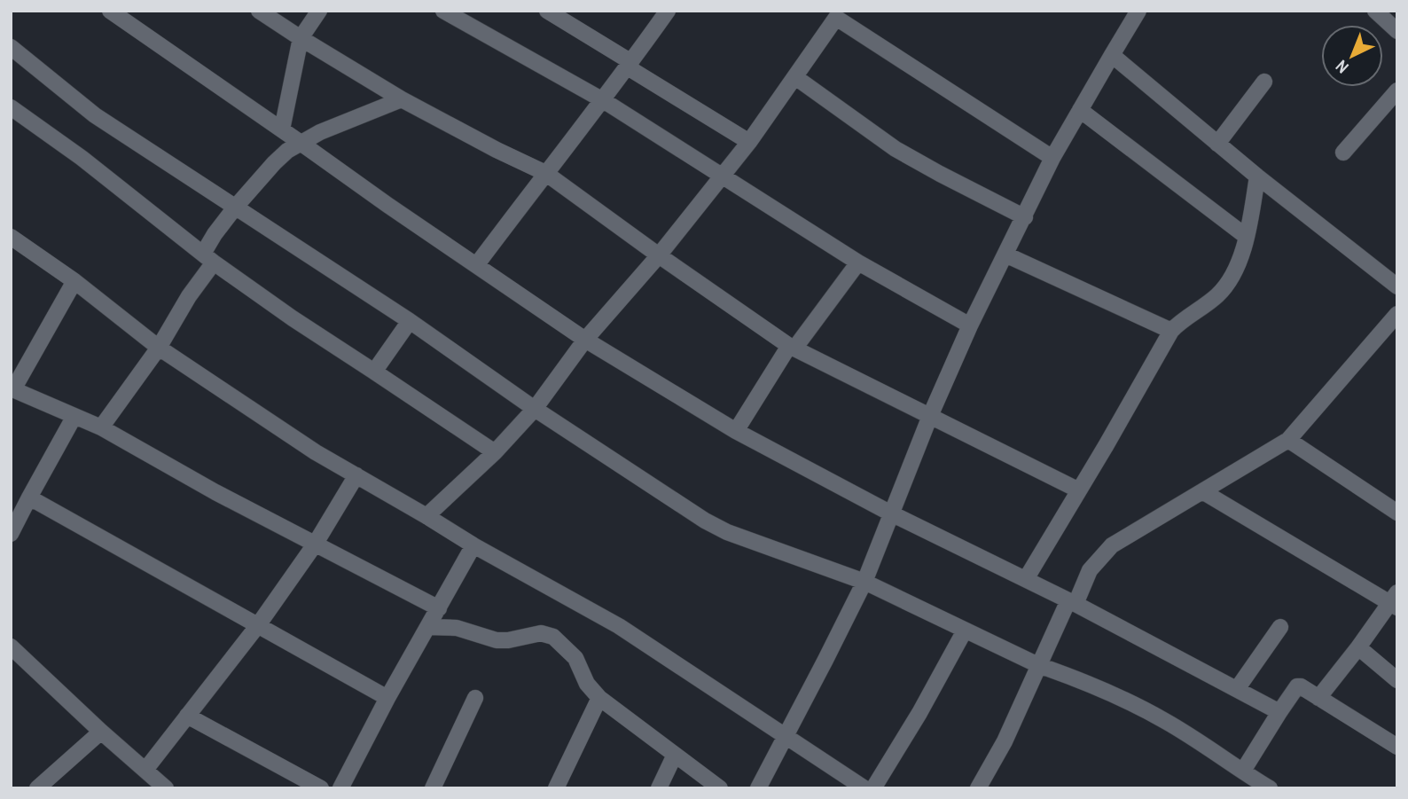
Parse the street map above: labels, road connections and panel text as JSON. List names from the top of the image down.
{
  "north": "bottom left"
}
